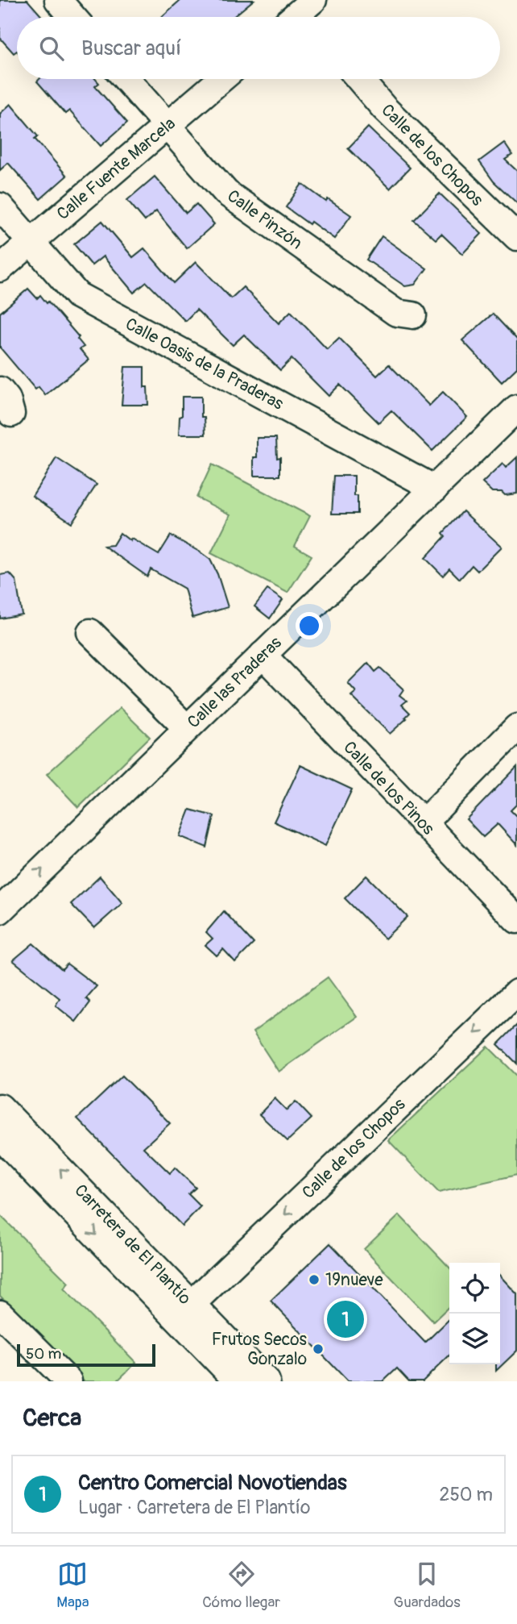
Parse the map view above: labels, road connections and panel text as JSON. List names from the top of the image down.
{
  "streets": {
    "street": [
      "Calle de los Chopos",
      "Calle Fuente Marcela",
      "Calle Pinzón",
      "Calle Oasis de la Praderas",
      "Calle las Praderas",
      "Calle de los Pinos",
      "Carretera de El Plantío"
    ]
  },
  "crossings": [
    ["Calle de los Chopos", "Carretera de El Plantío"],
    ["Calle Fuente Marcela", "Calle Pinzón"],
    ["Calle Fuente Marcela", "Calle Oasis de la Praderas"],
    ["Calle Oasis de la Praderas", "Calle las Praderas"],
    ["Calle las Praderas", "Calle de los Pinos"]
  ],
  "one_way": ["Calle de los Chopos", "Calle las Praderas"],
  "places": ["19nueve", "Frutos Secos Gonzalo"],
  "scale_bar": "50 m",
  "page": {
    "search": "Buscar aquí",
    "pins": "1",
    "scale": "50 m",
    "heading": "Cerca",
    "list": [
      {
        "mark": "1",
        "name": "Centro Comercial Novotiendas",
        "note": "Lugar · Carretera de El Plantío",
        "value": "250 m"
      }
    ],
    "nav": ["Mapa", "Cómo llegar", "Guardados"]
  }
}
